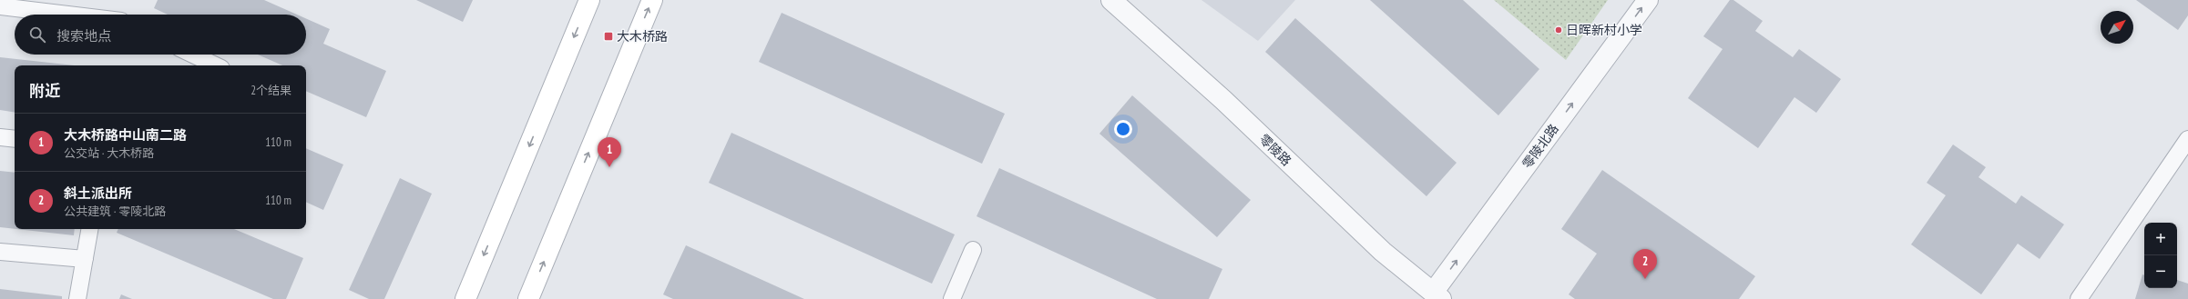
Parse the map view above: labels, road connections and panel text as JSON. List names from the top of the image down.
{
  "streets": {
    "street": ["零陵北路", "零陵路"]
  },
  "crossings": [
    ["零陵北路", "零陵路"]
  ],
  "one_way": ["零陵北路"],
  "places": {
    "other": ["日晖新村小学"],
    "transit": ["大木桥路"]
  },
  "north": "top right",
  "page": {
    "search": "搜索地点",
    "heading": ["附近", "2个结果"],
    "list": [
      {
        "mark": "1",
        "name": "大木桥路中山南二路",
        "note": "公交站 · 大木桥路",
        "value": "110 m"
      },
      {
        "mark": "2",
        "name": "斜土派出所",
        "note": "公共建筑 · 零陵北路",
        "value": "110 m"
      }
    ],
    "pins": ["1", "2"],
    "map_buttons": ["+", "−"]
  }
}
